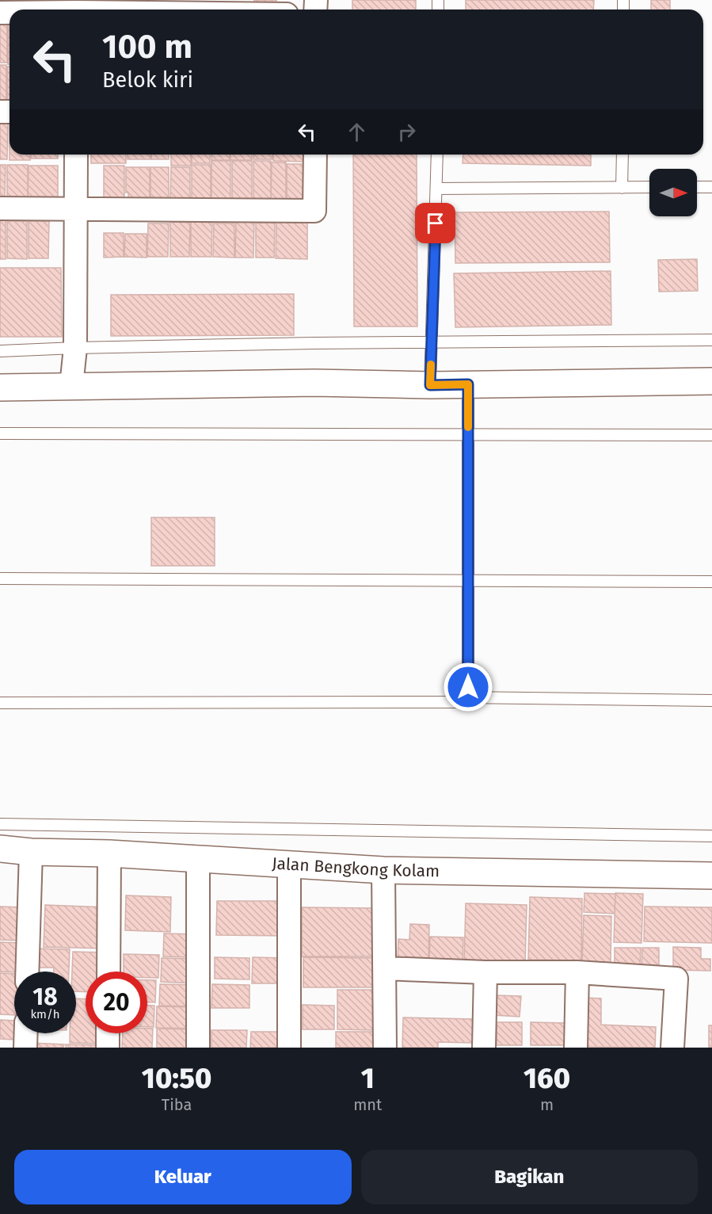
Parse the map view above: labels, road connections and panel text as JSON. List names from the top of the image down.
{
  "streets": {
    "street": ["Jalan Bengkong Kolam"]
  },
  "north": "right",
  "page": {
    "turn": ["100 m", "Belok kiri"],
    "speed": "18 km/h",
    "limit": "20",
    "eta": [
      "10:50",
      "Tiba",
      "1",
      "mnt",
      "160",
      "m"
    ],
    "buttons": ["Keluar", "Bagikan"]
  }
}
